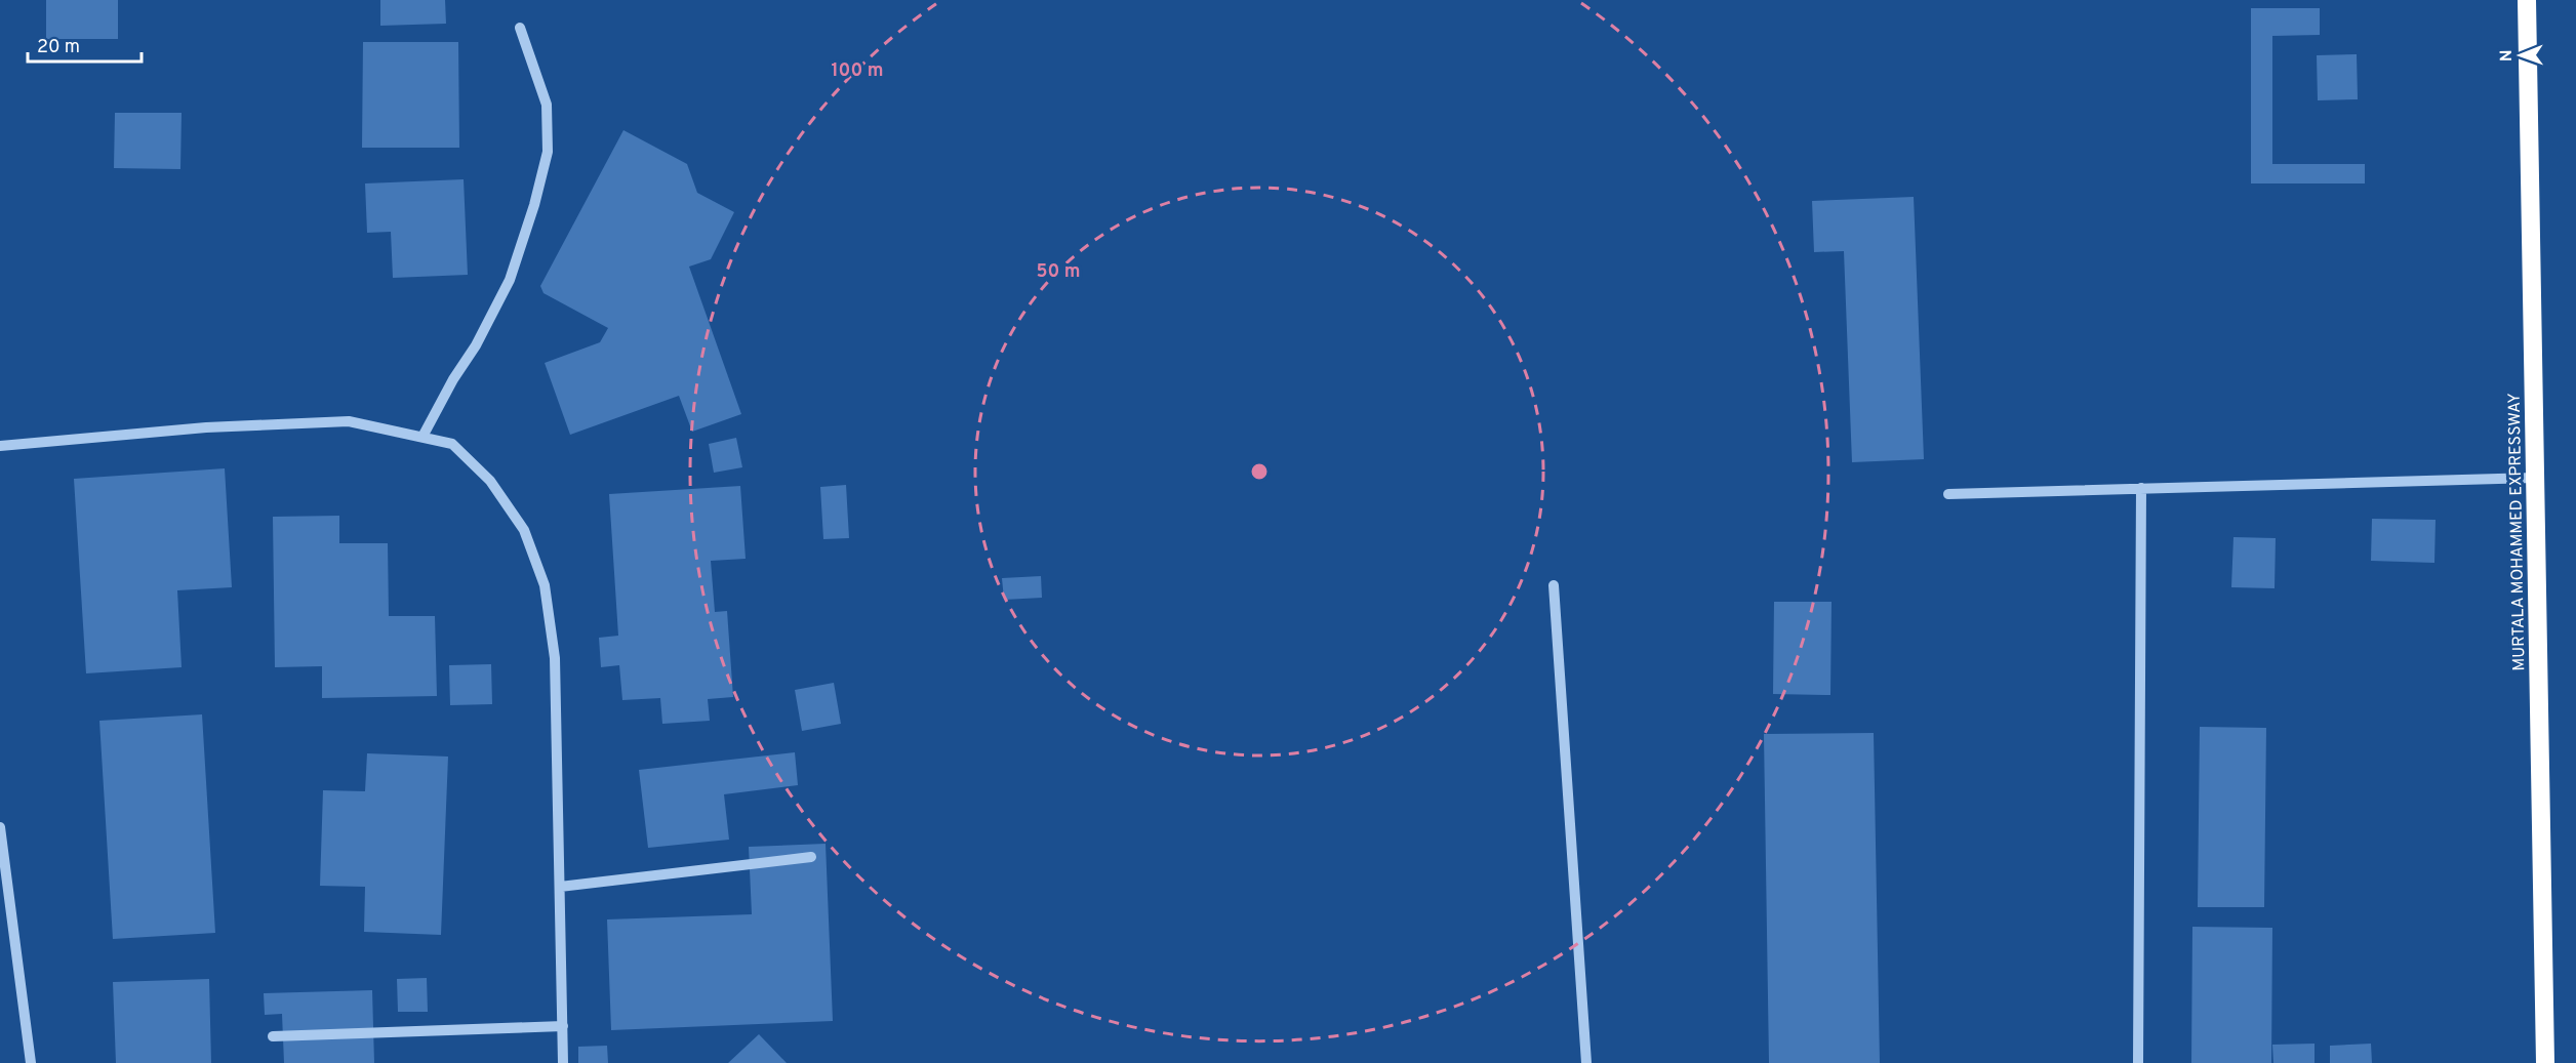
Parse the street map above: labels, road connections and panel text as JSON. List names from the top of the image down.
{
  "streets": {
    "highway": ["MURTALA MOHAMMED EXPRESSWAY"]
  },
  "scale_bar": "20 m",
  "north": "left",
  "rings": ["100 m", "50 m"]
}
